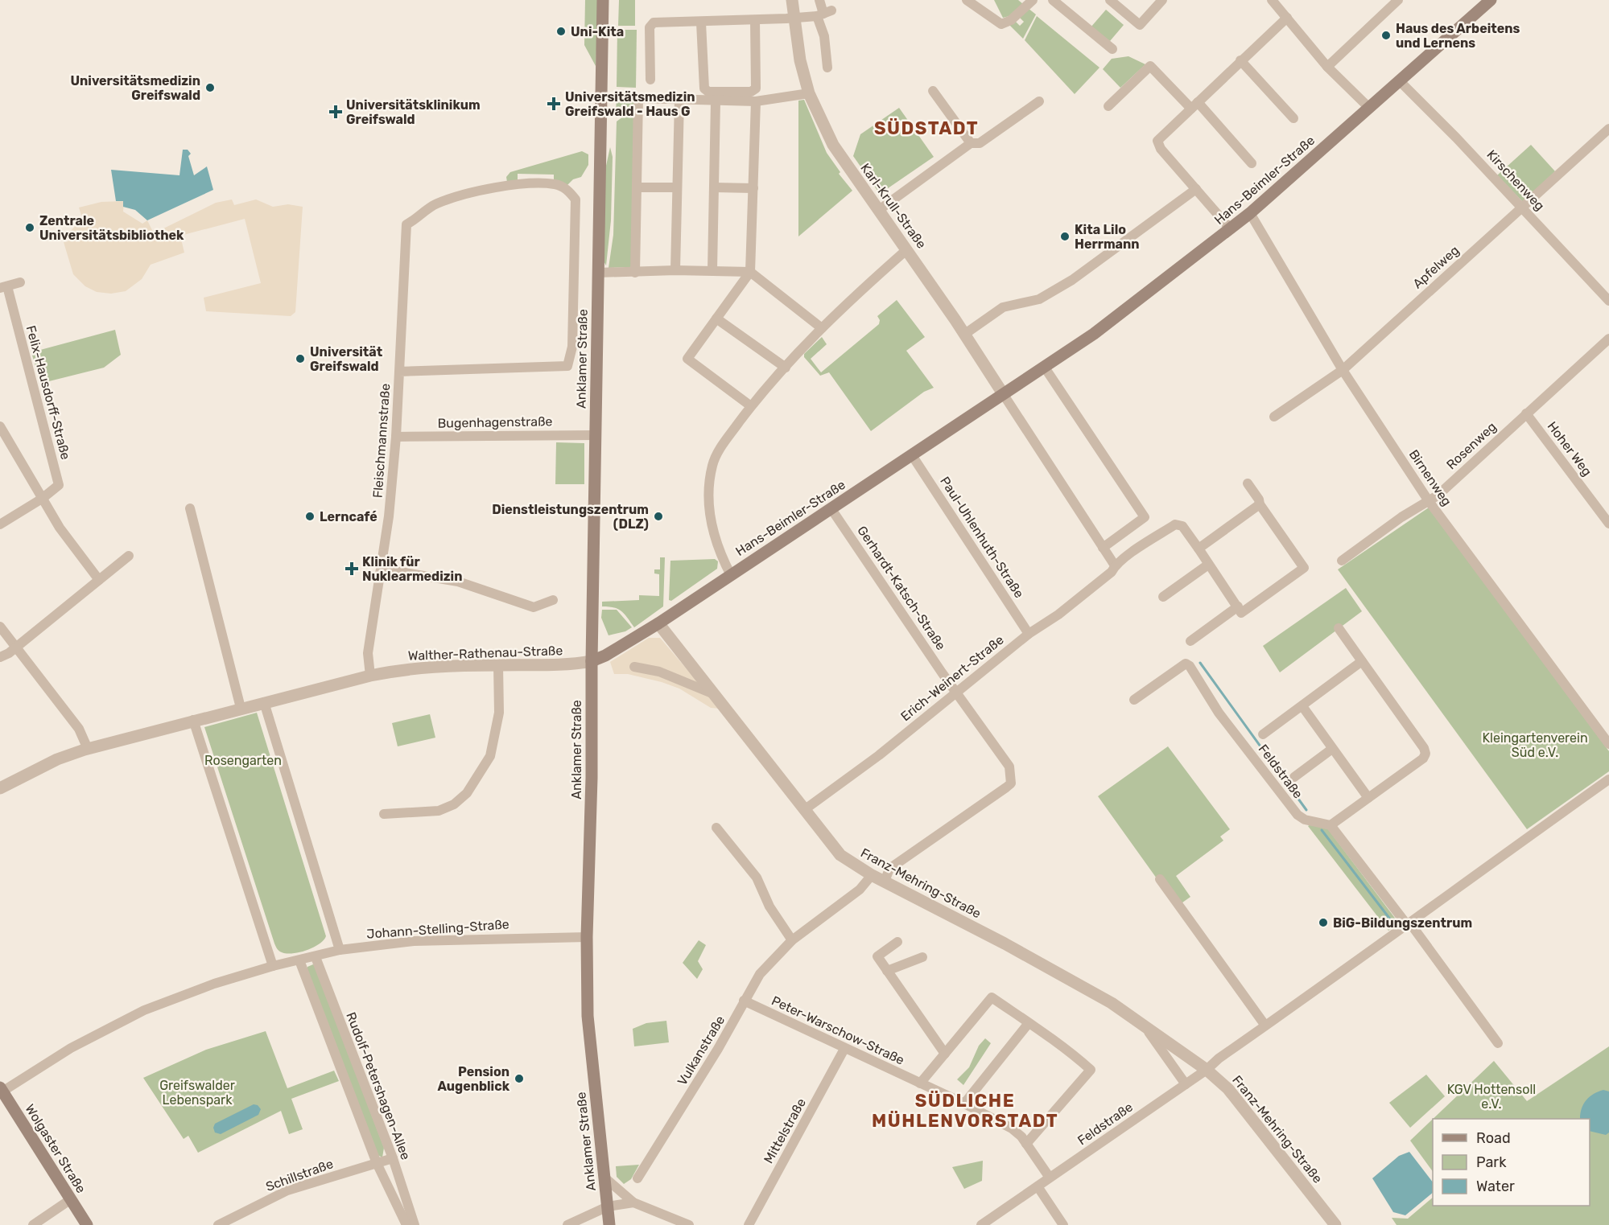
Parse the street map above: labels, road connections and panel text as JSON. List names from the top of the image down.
{
  "streets": {
    "main road": ["Hans-Beimler-Straße", "Anklamer Straße", "Wolgaster Straße"],
    "street": [
      "Kirschenweg",
      "Karl-Krull-Straße",
      "Apfelweg",
      "Felix-Hausdorff-Straße",
      "Bugenhagenstraße",
      "Fleischmannstraße",
      "Rosenweg",
      "Hoher Weg",
      "Birnenweg",
      "Paul-Uhlenhuth-Straße",
      "Gerhardt-Katsch-Straße",
      "Walther-Rathenau-Straße",
      "Erich-Weinert-Straße",
      "Feldstraße",
      "Franz-Mehring-Straße",
      "Johann-Stelling-Straße",
      "Peter-Warschow-Straße",
      "Vulkanstraße",
      "Rudolf-Petershagen-Allee",
      "Mittelstraße",
      "Schillstraße"
    ]
  },
  "crossings": [
    ["Hans-Beimler-Straße", "Kirschenweg"],
    ["Hans-Beimler-Straße", "Karl-Krull-Straße"],
    ["Hans-Beimler-Straße", "Anklamer Straße"],
    ["Hans-Beimler-Straße", "Birnenweg"],
    ["Hans-Beimler-Straße", "Paul-Uhlenhuth-Straße"],
    ["Hans-Beimler-Straße", "Gerhardt-Katsch-Straße"],
    ["Hans-Beimler-Straße", "Walther-Rathenau-Straße"],
    ["Hans-Beimler-Straße", "Franz-Mehring-Straße"],
    ["Kirschenweg", "Apfelweg"],
    ["Apfelweg", "Birnenweg"],
    ["Anklamer Straße", "Bugenhagenstraße"],
    ["Anklamer Straße", "Fleischmannstraße"],
    ["Anklamer Straße", "Walther-Rathenau-Straße"],
    ["Anklamer Straße", "Johann-Stelling-Straße"],
    ["Bugenhagenstraße", "Fleischmannstraße"],
    ["Fleischmannstraße", "Walther-Rathenau-Straße"],
    ["Rosenweg", "Hoher Weg"],
    ["Rosenweg", "Birnenweg"],
    ["Paul-Uhlenhuth-Straße", "Erich-Weinert-Straße"],
    ["Gerhardt-Katsch-Straße", "Erich-Weinert-Straße"],
    ["Gerhardt-Katsch-Straße", "Franz-Mehring-Straße"],
    ["Erich-Weinert-Straße", "Franz-Mehring-Straße"],
    ["Feldstraße", "Franz-Mehring-Straße"],
    ["Feldstraße", "Peter-Warschow-Straße"],
    ["Franz-Mehring-Straße", "Vulkanstraße"],
    ["Johann-Stelling-Straße", "Rudolf-Petershagen-Allee"],
    ["Johann-Stelling-Straße", "Wolgaster Straße"],
    ["Peter-Warschow-Straße", "Vulkanstraße"],
    ["Peter-Warschow-Straße", "Mittelstraße"],
    ["Rudolf-Petershagen-Allee", "Schillstraße"]
  ],
  "districts": ["SÜDSTADT", "SÜDLICHE MÜHLENVORSTADT"],
  "parks": [
    "Kleingartenverein Süd e.V.",
    "Rosengarten",
    "Greifswalder Lebenspark",
    "KGV Hottensoll e.V."
  ],
  "places": {
    "other": [
      "Uni-Kita",
      "Haus des Arbeitens und Lernens",
      "Universitätsmedizin Greifswald",
      "Zentrale Universitätsbibliothek",
      "Kita Lilo Herrmann",
      "Universität Greifswald",
      "Lerncafé",
      "Dienstleistungszentrum (DLZ)",
      "BiG-Bildungszentrum",
      "Pension Augenblick"
    ],
    "health": ["Universitätsmedizin Greifswald - Haus G", "Universitätsklinikum Greifswald", "Klinik für Nuklearmedizin"]
  },
  "legend": ["Road", "Park", "Water"]
}
